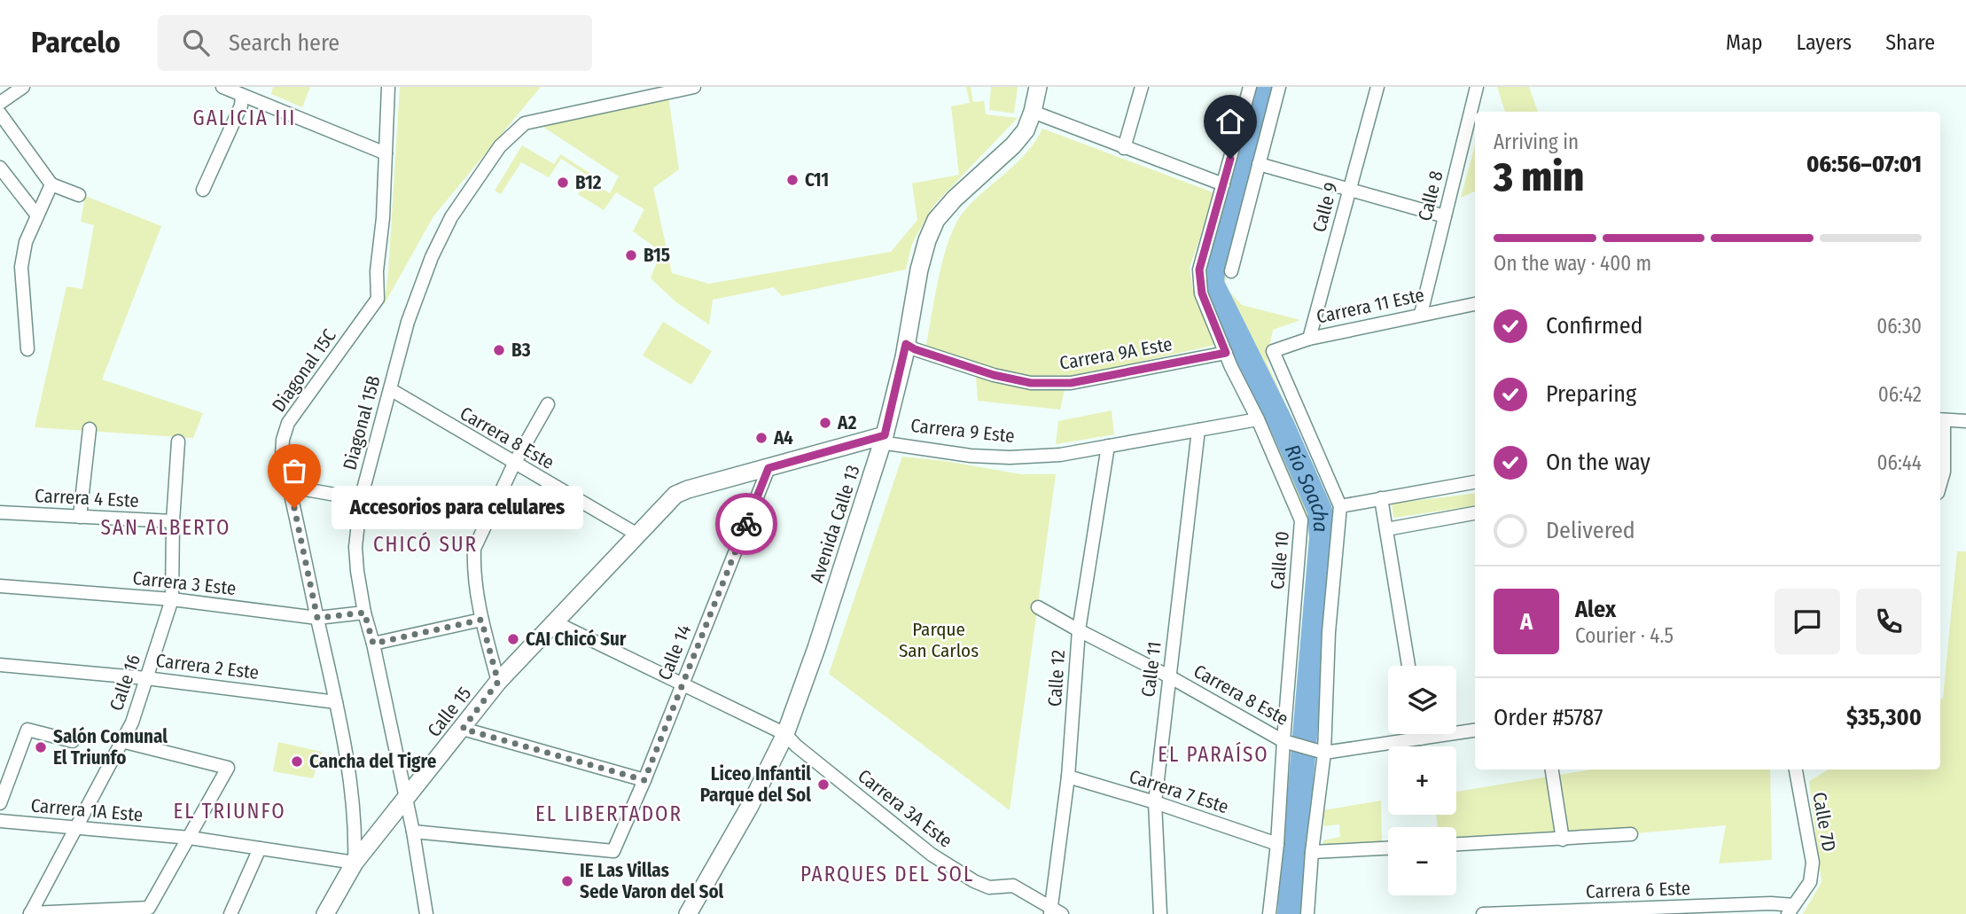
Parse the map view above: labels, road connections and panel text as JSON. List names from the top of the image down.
{
  "streets": {
    "main road": ["Carrera 9 Este", "Avenida Calle 13", "Calle 15"],
    "street": [
      "Calle 8",
      "Calle 9",
      "Carrera 11 Este",
      "Carrera 9A Este",
      "Diagonal 15C",
      "Diagonal 15B",
      "Carrera 8 Este",
      "Carrera 4 Este",
      "Calle 10",
      "Carrera 3 Este",
      "Calle 14",
      "Carrera 2 Este",
      "Calle 11",
      "Calle 12",
      "Calle 16",
      "Carrera 7 Este",
      "Carrera 3A Este",
      "Carrera 1A Este",
      "Calle 7D",
      "Carrera 6 Este"
    ]
  },
  "crossings": [
    ["Calle 8", "Carrera 11 Este"],
    ["Calle 9", "Carrera 11 Este"],
    ["Carrera 9A Este", "Avenida Calle 13"],
    ["Carrera 9A Este", "Calle 10"],
    ["Diagonal 15C", "Carrera 3 Este"],
    ["Diagonal 15C", "Carrera 2 Este"],
    ["Diagonal 15C", "Calle 15"],
    ["Diagonal 15C", "Carrera 1A Este"],
    ["Diagonal 15B", "Carrera 8 Este"],
    ["Diagonal 15B", "Carrera 3 Este"],
    ["Diagonal 15B", "Calle 14"],
    ["Diagonal 15B", "Calle 15"],
    ["Carrera 9 Este", "Avenida Calle 13"],
    ["Carrera 9 Este", "Calle 10"],
    ["Carrera 9 Este", "Calle 14"],
    ["Carrera 9 Este", "Calle 11"],
    ["Carrera 9 Este", "Calle 12"],
    ["Carrera 9 Este", "Calle 15"],
    ["Carrera 8 Este", "Calle 10"],
    ["Carrera 8 Este", "Calle 11"],
    ["Carrera 8 Este", "Calle 12"],
    ["Carrera 8 Este", "Calle 15"],
    ["Carrera 4 Este", "Calle 16"],
    ["Avenida Calle 13", "Carrera 3A Este"],
    ["Calle 10", "Carrera 7 Este"],
    ["Carrera 3 Este", "Calle 16"],
    ["Carrera 2 Este", "Calle 16"],
    ["Calle 11", "Carrera 7 Este"],
    ["Calle 12", "Carrera 7 Este"],
    ["Calle 12", "Carrera 3A Este"],
    ["Calle 16", "Carrera 1A Este"],
    ["Calle 15", "Carrera 1A Este"],
    ["Calle 7D", "Carrera 6 Este"]
  ],
  "districts": [
    "GALICIA III",
    "SAN ALBERTO",
    "CHICÓ SUR",
    "EL PARAÍSO",
    "EL TRIUNFO",
    "EL LIBERTADOR",
    "PARQUES DEL SOL"
  ],
  "water": ["Río Soacha"],
  "parks": ["Parque San Carlos"],
  "places": [
    "C11",
    "B12",
    "B15",
    "B3",
    "A2",
    "A4",
    "Accesorios para celulares",
    "CAI Chicó Sur",
    "Salón Comunal El Triunfo",
    "Cancha del Tigre",
    "Liceo Infantil Parque del Sol",
    "IE Las Villas Sede Varon del Sol"
  ],
  "page": {
    "header": "Parcelo",
    "search": "Search here",
    "nav": ["Map", "Layers", "Share"],
    "heading": ["3 min", "Arriving in", "06:56–07:01"],
    "panel": [
      "Alex",
      "Courier · 4.5",
      "Order #5787",
      "$35,300"
    ],
    "bar": "On the way · 400 m",
    "list": [
      ["Confirmed", "06:30"],
      ["Preparing", "06:42"],
      ["On the way", "06:44"],
      "Delivered"
    ],
    "bubble": "Accesorios para celulares",
    "round": "A",
    "map_buttons": ["+", "−"]
  }
}
